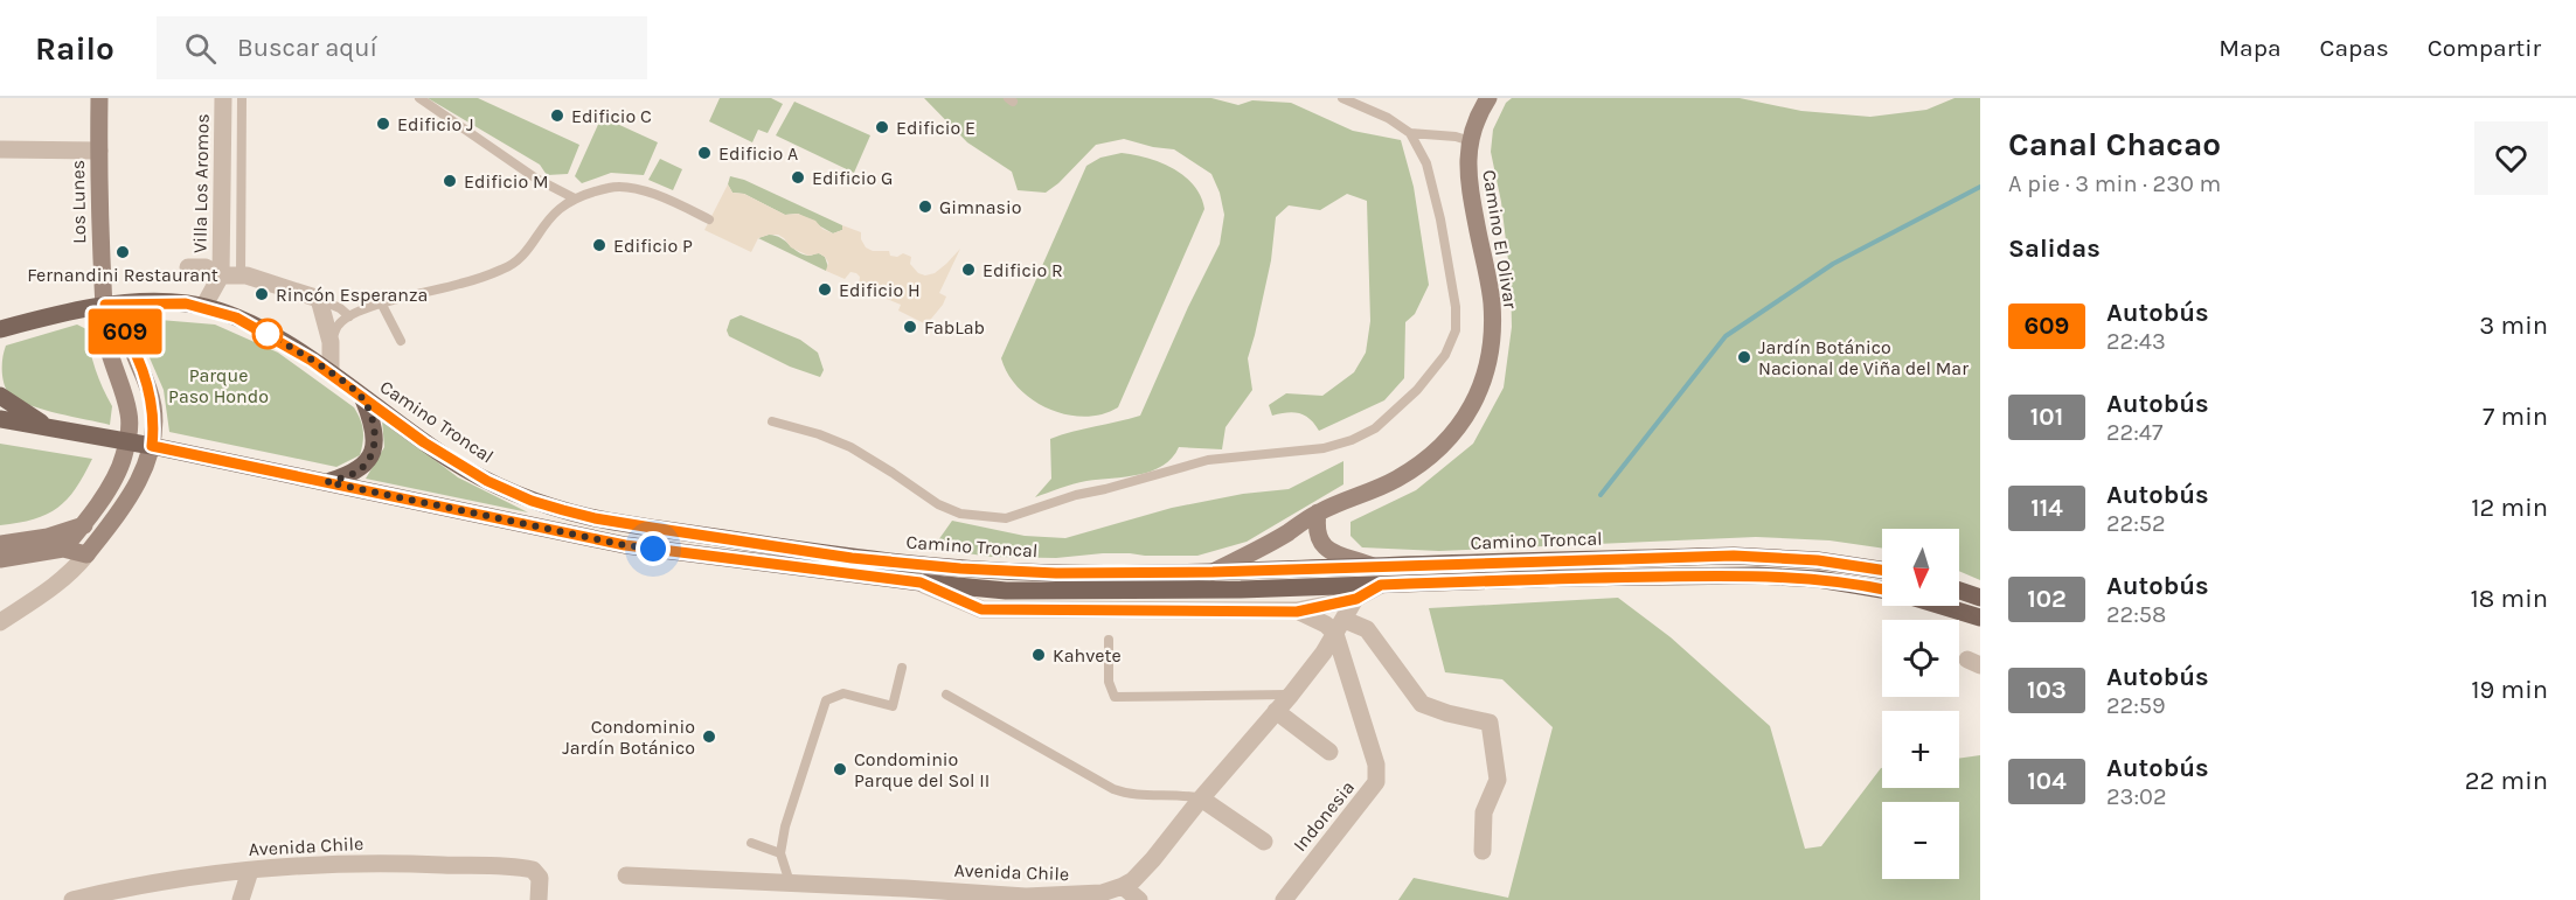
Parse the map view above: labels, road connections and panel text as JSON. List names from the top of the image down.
{
  "streets": {
    "main road": ["Camino Troncal"],
    "street": [
      "Villa Los Aromos",
      "Los Lunes",
      "Camino El Olivar",
      "Indonesia",
      "Avenida Chile"
    ]
  },
  "crossings": [
    ["Los Lunes", "Camino Troncal"],
    ["Camino El Olivar", "Camino Troncal"],
    ["Camino Troncal", "Indonesia"],
    ["Camino Troncal", "Avenida Chile"],
    ["Indonesia", "Avenida Chile"]
  ],
  "parks": ["Parque Paso Hondo"],
  "places": [
    "Edificio C",
    "Edificio J",
    "Edificio E",
    "Edificio A",
    "Edificio G",
    "Edificio M",
    "Gimnasio",
    "Edificio P",
    "Fernandini Restaurant",
    "Edificio R",
    "Edificio H",
    "Rincón Esperanza",
    "FabLab",
    "Jardín Botánico Nacional de Viña del Mar",
    "Kahvete",
    "Condominio Jardín Botánico",
    "Condominio Parque del Sol II"
  ],
  "lines": ["bus line 609"],
  "north": "bottom",
  "page": {
    "header": "Railo",
    "search": "Buscar aquí",
    "nav": ["Mapa", "Capas", "Compartir"],
    "on_map": "609",
    "heading": [
      ["Canal Chacao", "A pie · 3 min · 230 m"],
      "Salidas"
    ],
    "list": [
      {
        "mark": "609",
        "name": "Autobús",
        "note": "22:43",
        "value": "3 min"
      },
      {
        "mark": "101",
        "name": "Autobús",
        "note": "22:47",
        "value": "7 min"
      },
      {
        "mark": "114",
        "name": "Autobús",
        "note": "22:52",
        "value": "12 min"
      },
      {
        "mark": "102",
        "name": "Autobús",
        "note": "22:58",
        "value": "18 min"
      },
      {
        "mark": "103",
        "name": "Autobús",
        "note": "22:59",
        "value": "19 min"
      },
      {
        "mark": "104",
        "name": "Autobús",
        "note": "23:02",
        "value": "22 min"
      }
    ],
    "map_buttons": ["+", "−"]
  }
}
